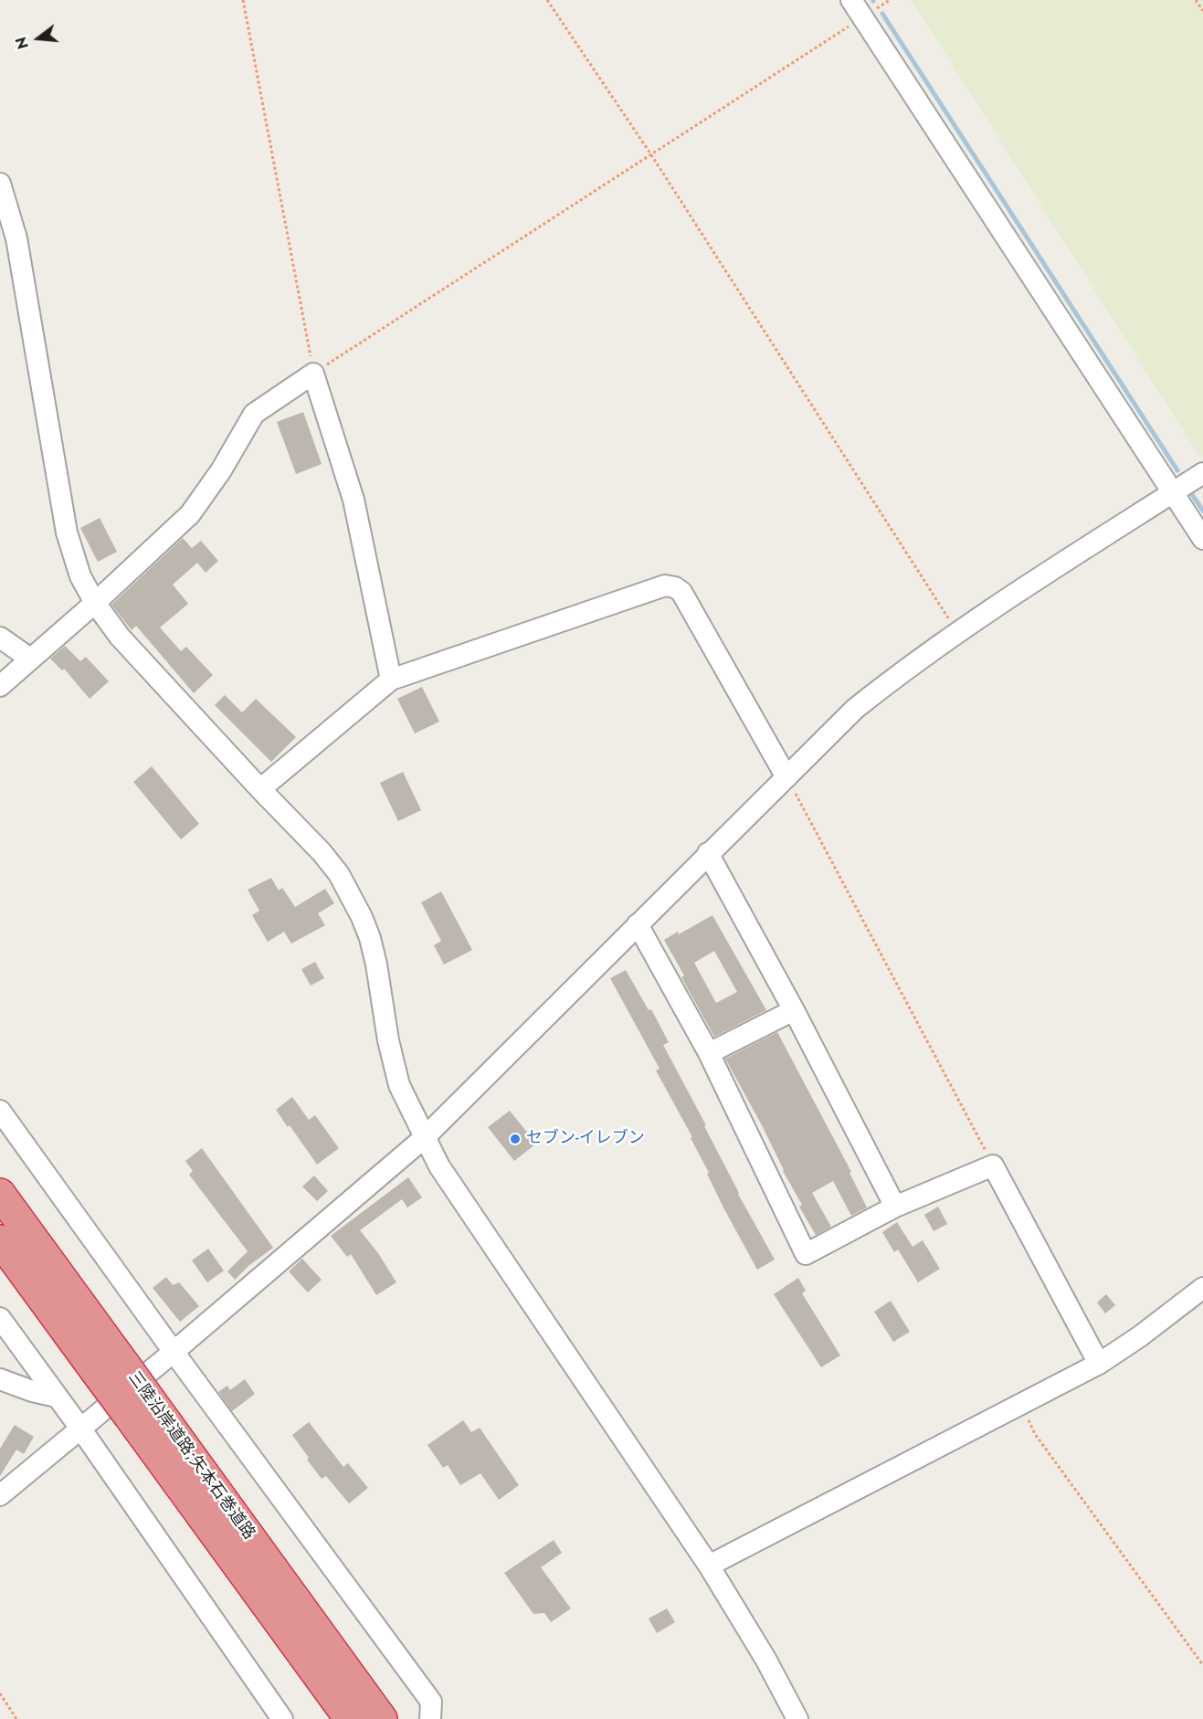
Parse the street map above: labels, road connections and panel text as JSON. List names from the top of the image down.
{
  "streets": {
    "highway": ["三陸沿岸道路;矢本石巻道路"]
  },
  "places": ["セブン-イレブン"],
  "north": "left"
}
